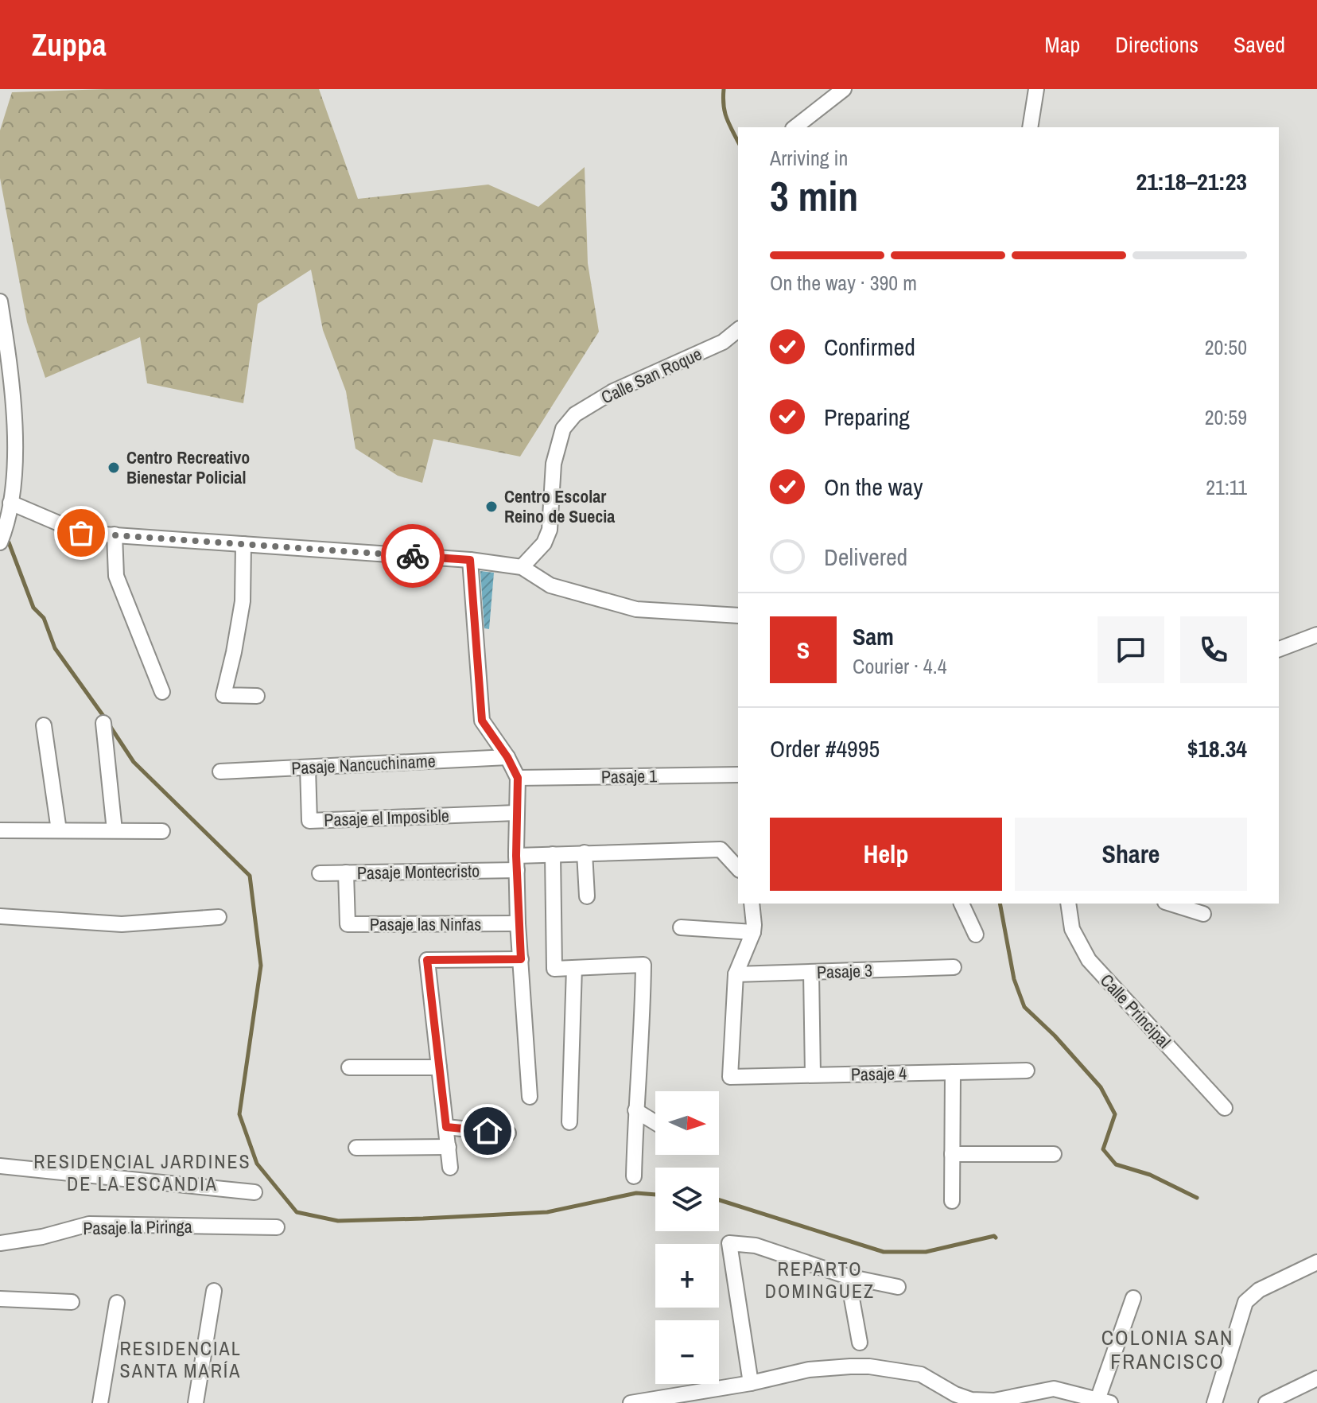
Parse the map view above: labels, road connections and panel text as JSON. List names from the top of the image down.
{
  "streets": {
    "street": [
      "Calle San Roque",
      "Pasaje Nancuchiname",
      "Pasaje 1",
      "Pasaje el Imposible",
      "Pasaje Montecristo",
      "Pasaje las Ninfas",
      "Pasaje 3",
      "Calle Principal",
      "Pasaje 4",
      "Pasaje la Piringa"
    ]
  },
  "crossings": [
    ["Pasaje Nancuchiname", "Pasaje el Imposible"],
    ["Pasaje Montecristo", "Pasaje las Ninfas"],
    ["Pasaje 3", "Pasaje 4"]
  ],
  "districts": [
    "RESIDENCIAL JARDINES DE LA ESCANDIA",
    "REPARTO DOMINGUEZ",
    "COLONIA SAN FRANCISCO",
    "RESIDENCIAL SANTA MARÍA"
  ],
  "places": ["Centro Recreativo Bienestar Policial", "Centro Escolar Reino de Suecia"],
  "north": "right",
  "page": {
    "header": "Zuppa",
    "nav": ["Map", "Directions", "Saved"],
    "heading": ["3 min", "Arriving in", "21:18–21:23"],
    "panel": [
      "Sam",
      "Courier · 4.4",
      "Order #4995",
      "$18.34"
    ],
    "bar": "On the way · 390 m",
    "list": [
      ["Confirmed", "20:50"],
      ["Preparing", "20:59"],
      ["On the way", "21:11"],
      "Delivered"
    ],
    "round": "S",
    "buttons": ["Help", "Share"],
    "map_buttons": ["+", "−"]
  }
}
